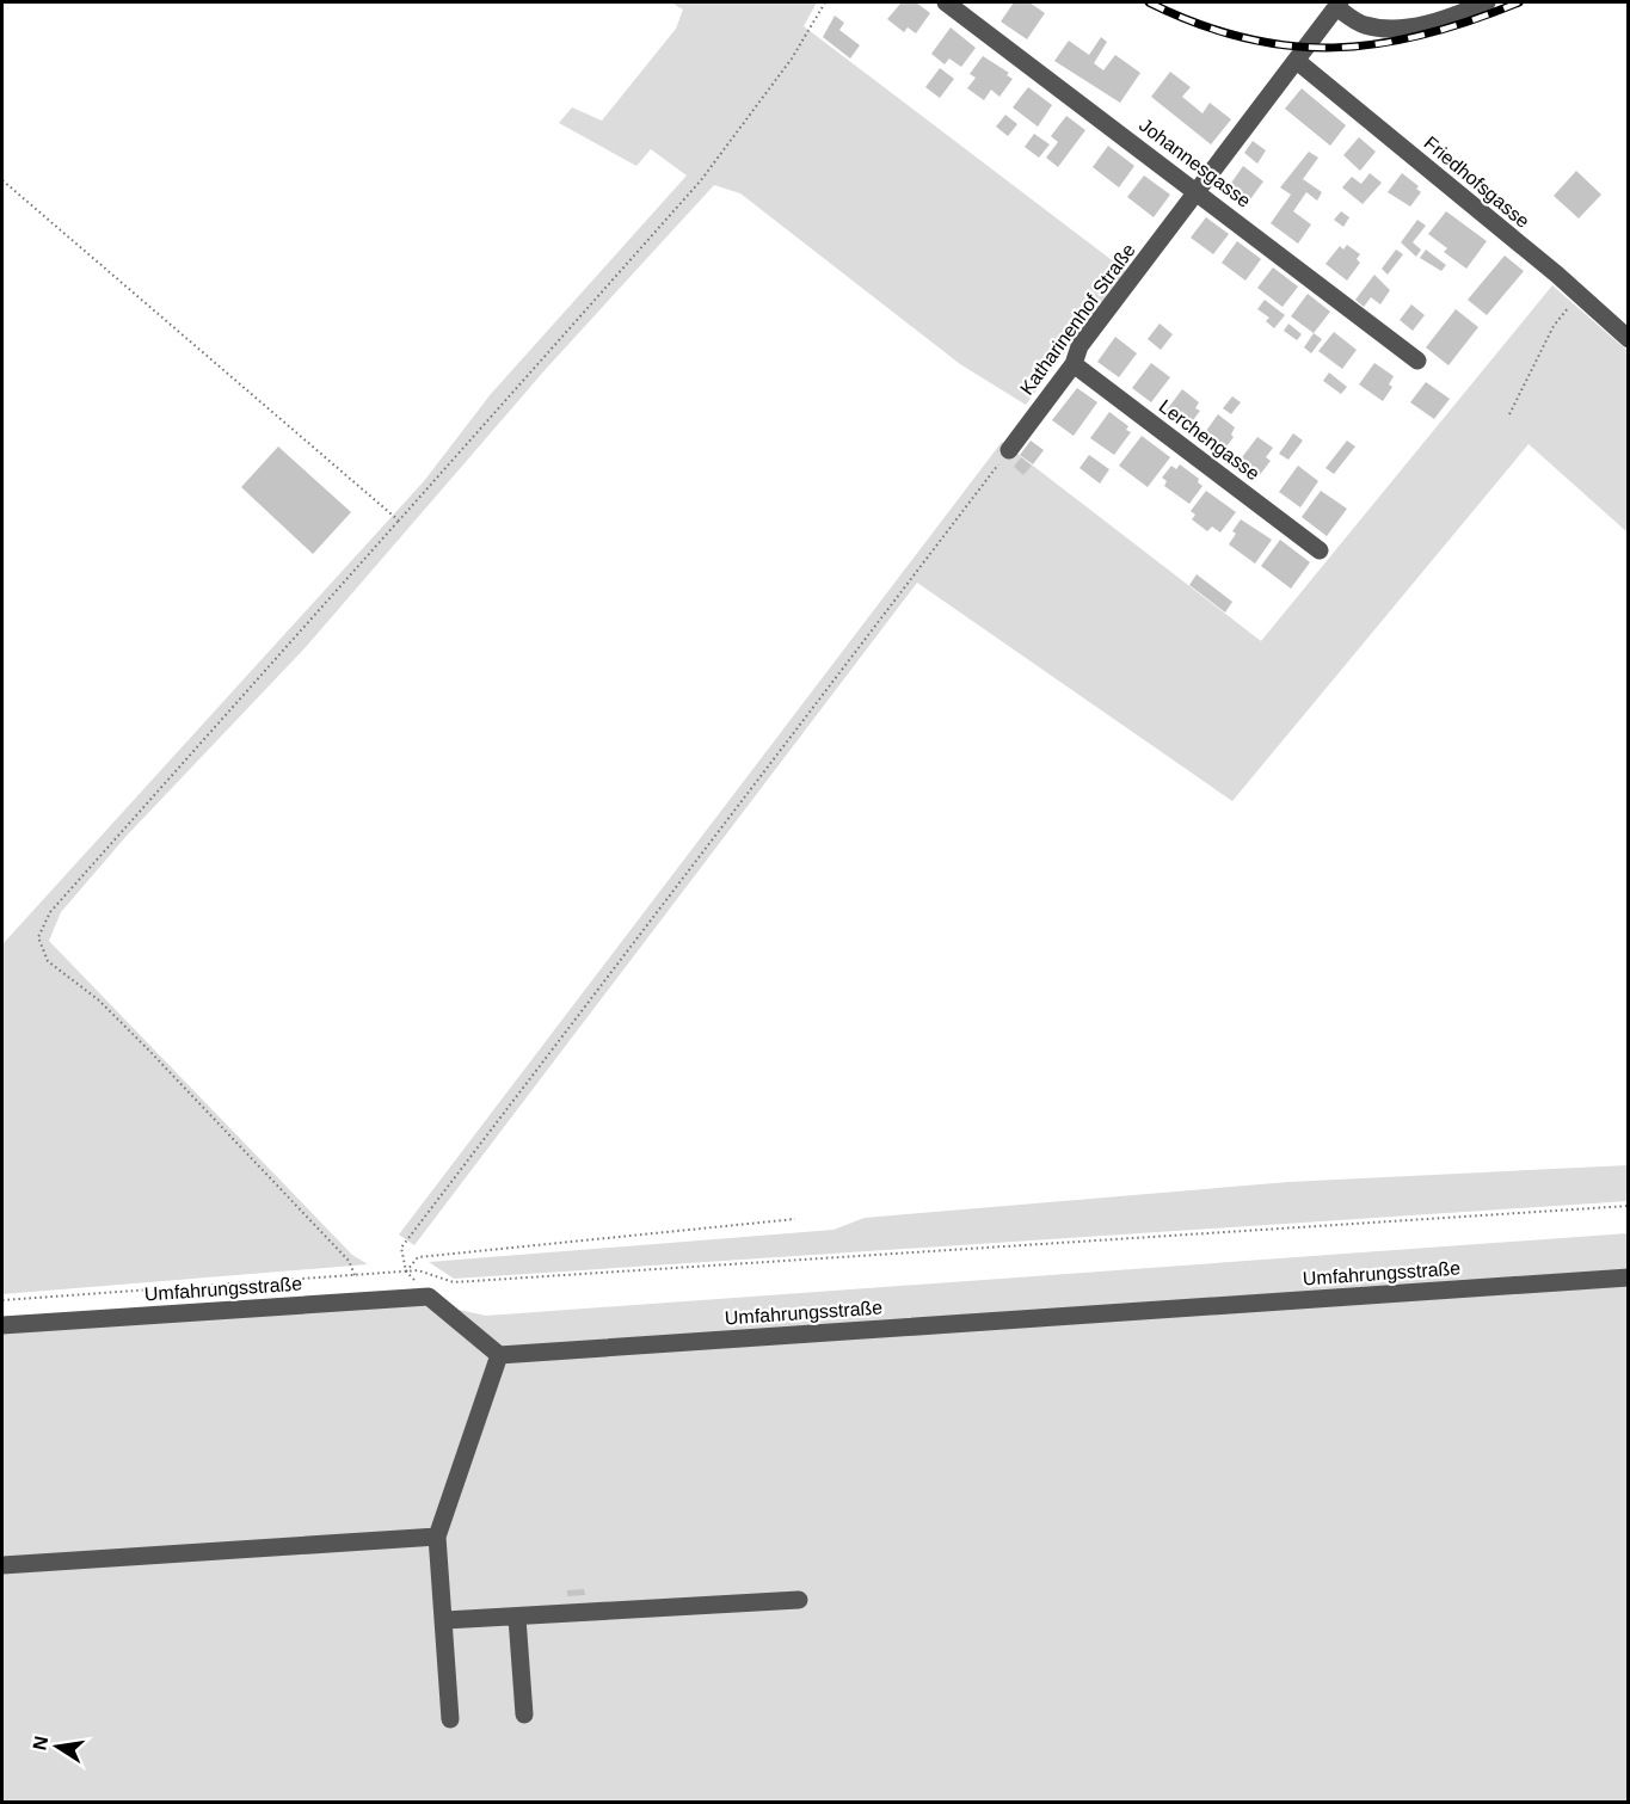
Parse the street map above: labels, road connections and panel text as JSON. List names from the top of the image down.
{
  "streets": {
    "street": [
      "Johannesgasse",
      "Friedhofsgasse",
      "Katharinenhof Straße",
      "Lerchengasse",
      "Umfahrungsstraße"
    ]
  },
  "crossings": [
    ["Johannesgasse", "Katharinenhof Straße"],
    ["Friedhofsgasse", "Katharinenhof Straße"],
    ["Katharinenhof Straße", "Lerchengasse"]
  ],
  "north": "left"
}
